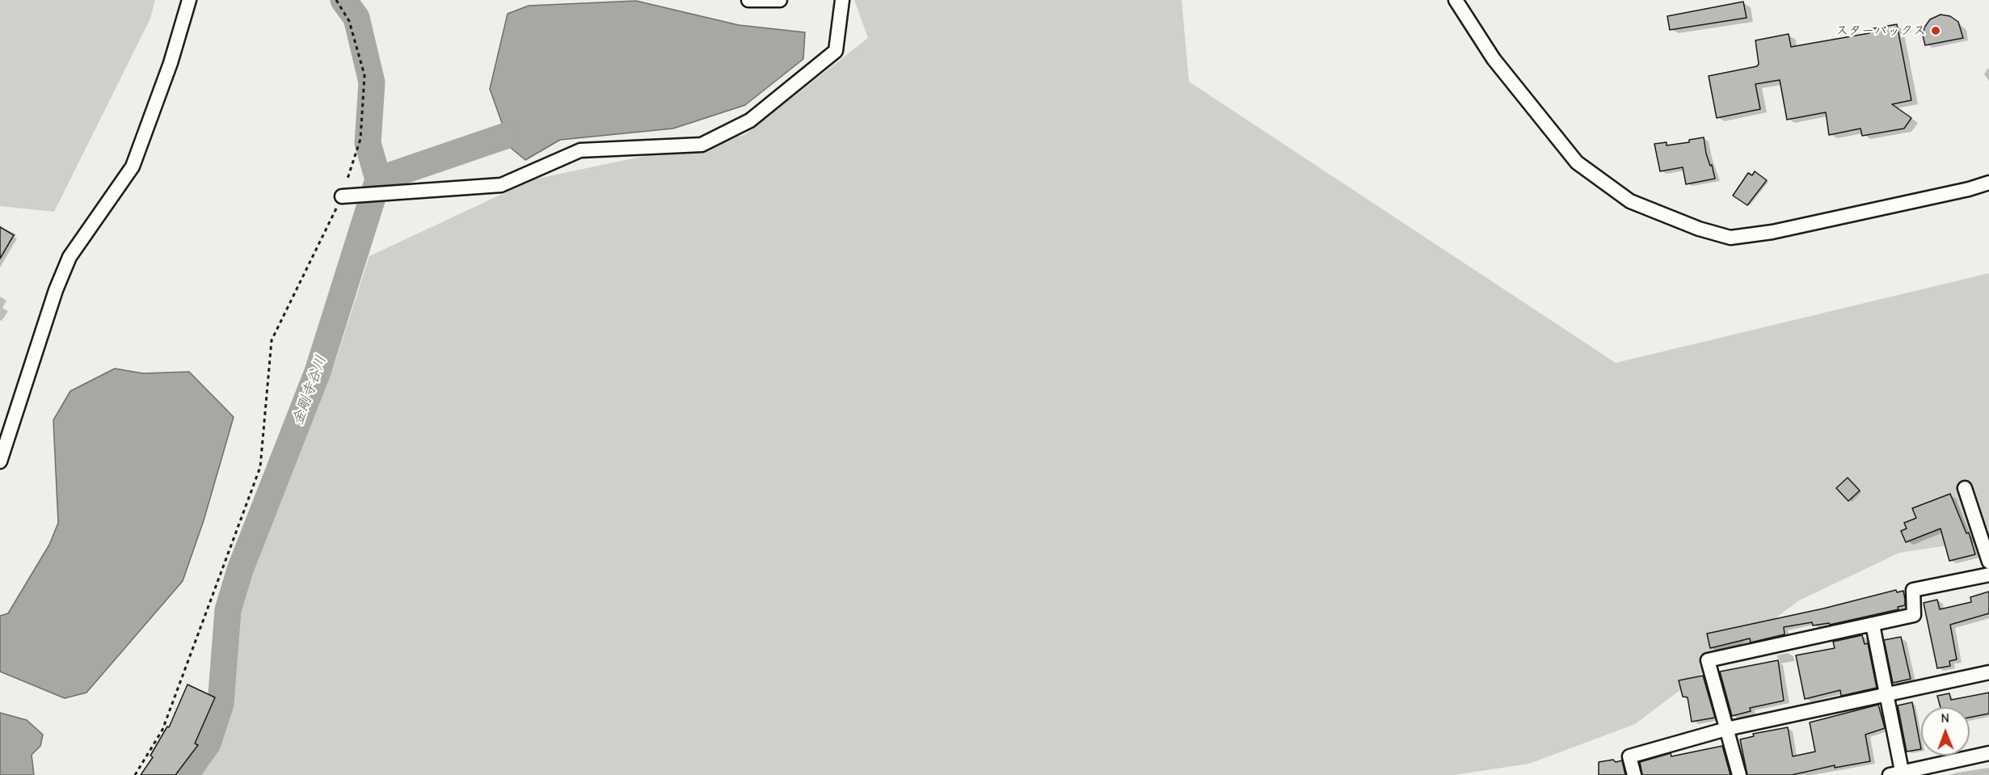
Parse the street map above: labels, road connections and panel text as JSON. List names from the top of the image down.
{
  "water": ["金剛寺谷川"],
  "places": ["スターバックス"],
  "north": "top"
}
